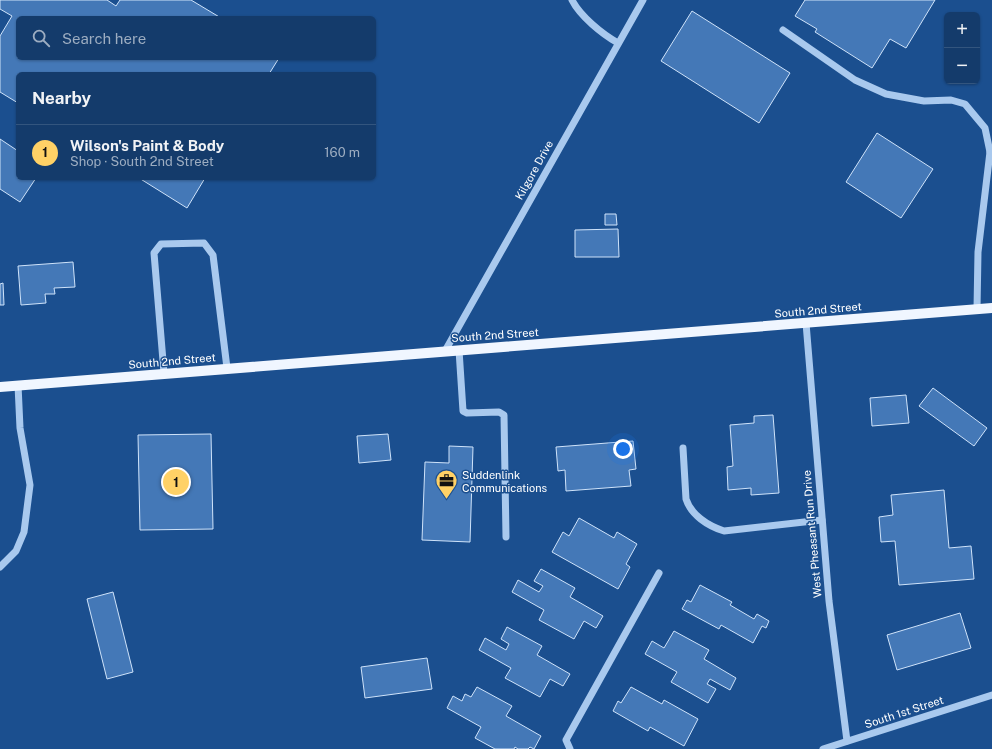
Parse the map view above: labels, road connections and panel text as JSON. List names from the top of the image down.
{
  "streets": {
    "main road": ["South 2nd Street"],
    "street": ["Kilgore Drive", "West Pheasant Run Drive", "South 1st Street"]
  },
  "crossings": [
    ["Kilgore Drive", "South 2nd Street"],
    ["South 2nd Street", "West Pheasant Run Drive"],
    ["West Pheasant Run Drive", "South 1st Street"]
  ],
  "places": {
    "office": ["Suddenlink Communications"]
  },
  "page": {
    "map_buttons": ["+", "−"],
    "search": "Search here",
    "heading": "Nearby",
    "list": [
      {
        "mark": "1",
        "name": "Wilson's Paint & Body",
        "note": "Shop · South 2nd Street",
        "value": "160 m"
      }
    ],
    "pins": "1"
  }
}
